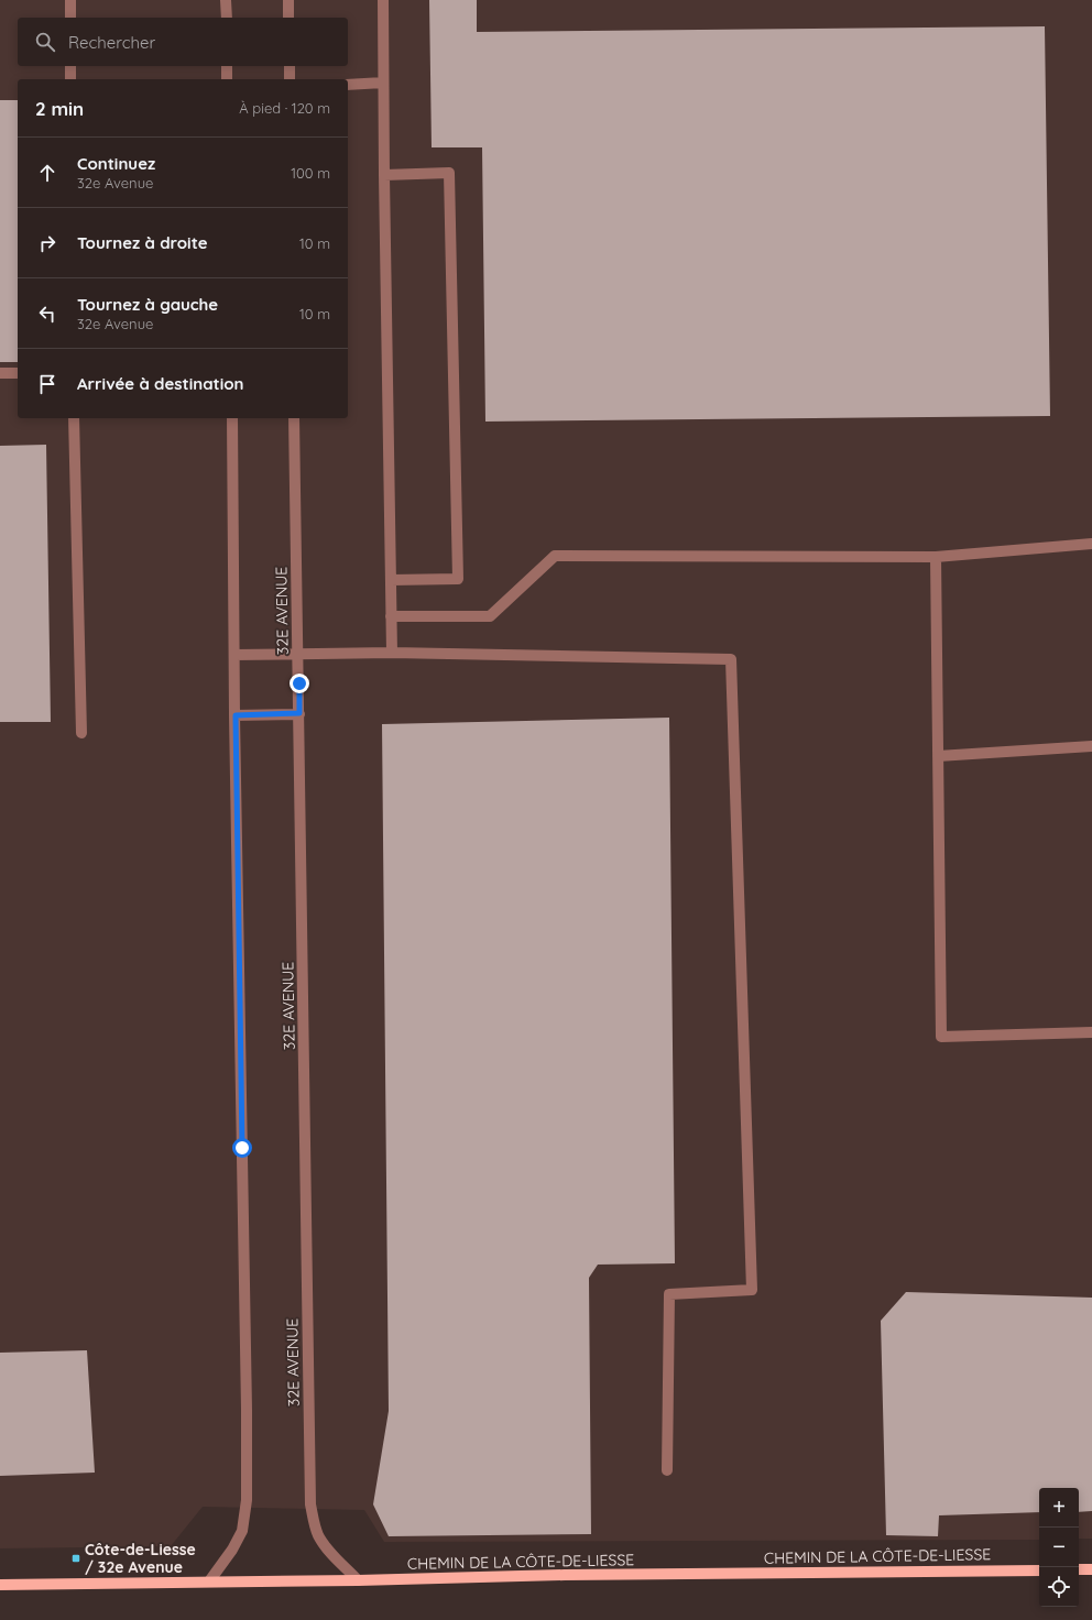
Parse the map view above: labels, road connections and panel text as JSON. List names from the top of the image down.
{
  "streets": {
    "main road": ["CHEMIN DE LA CÔTE-DE-LIESSE"],
    "street": ["32E AVENUE"]
  },
  "crossings": [
    ["32E AVENUE", "CHEMIN DE LA CÔTE-DE-LIESSE"]
  ],
  "places": {
    "transit": ["Côte-de-Liesse / 32e Avenue"]
  },
  "page": {
    "search": "Rechercher",
    "heading": ["2 min", "À pied · 120 m"],
    "list": [
      ["Continuez", "32e Avenue", "100 m"],
      ["Tournez à droite", "10 m"],
      ["Tournez à gauche", "32e Avenue", "10 m"],
      "Arrivée à destination"
    ],
    "map_buttons": ["+", "−"]
  }
}
